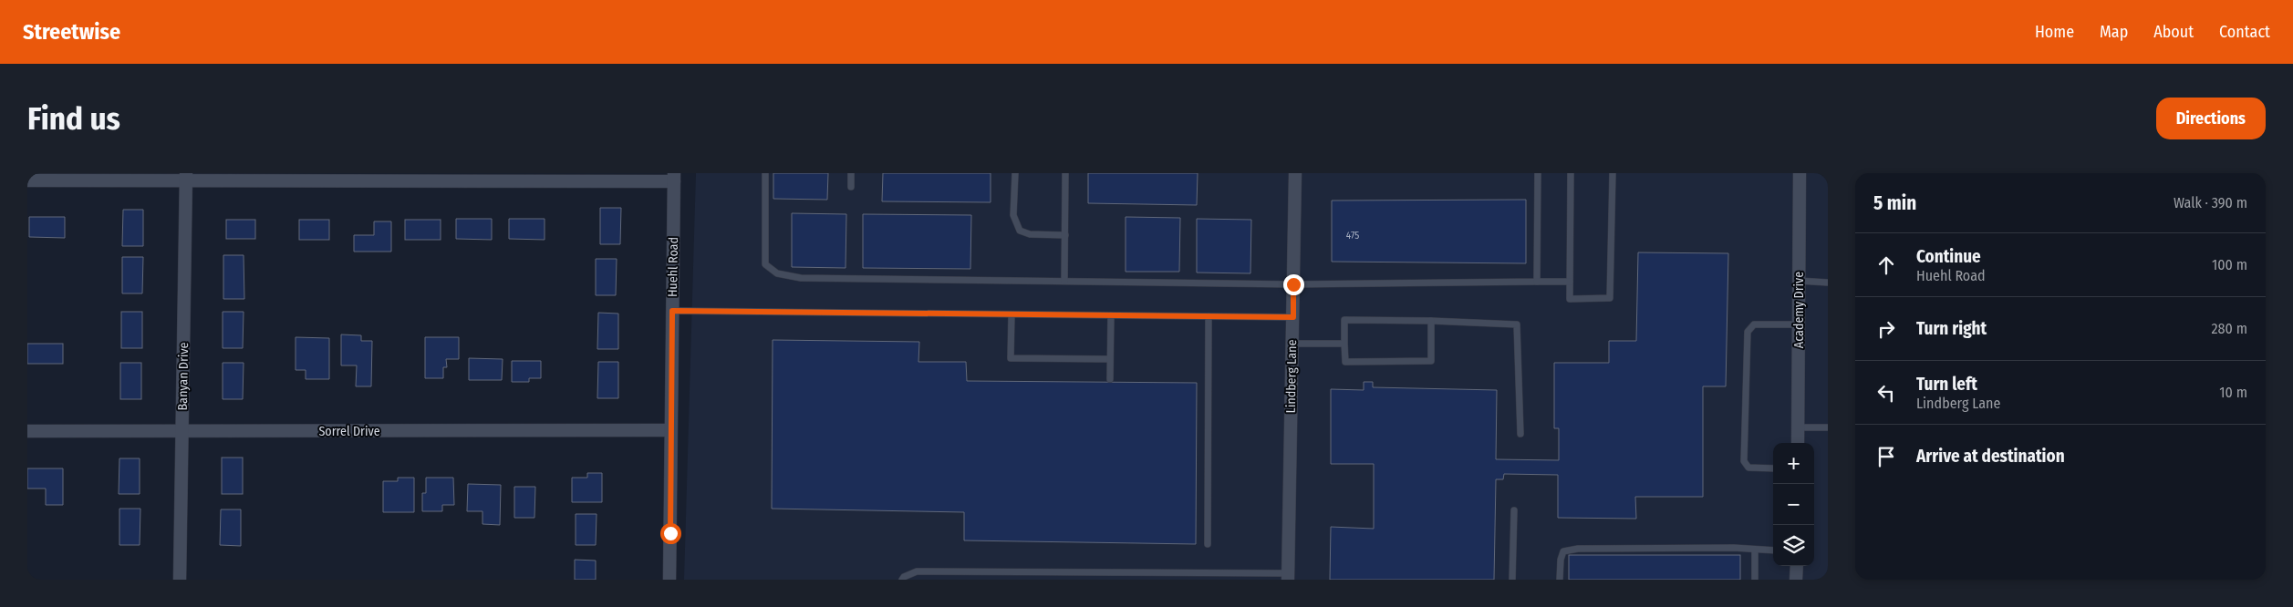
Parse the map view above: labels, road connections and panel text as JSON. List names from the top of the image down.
{
  "streets": {
    "street": [
      "Huehl Road",
      "Academy Drive",
      "Banyan Drive",
      "Lindberg Lane",
      "Sorrel Drive"
    ]
  },
  "crossings": [
    ["Huehl Road", "Sorrel Drive"],
    ["Banyan Drive", "Sorrel Drive"]
  ],
  "house_numbers": ["475"],
  "page": {
    "header": "Streetwise",
    "nav": [
      "Home",
      "Map",
      "About",
      "Contact"
    ],
    "buttons": "Directions",
    "title": "Find us",
    "heading": ["5 min", "Walk · 390 m"],
    "list": [
      ["Continue", "Huehl Road", "100 m"],
      ["Turn right", "280 m"],
      ["Turn left", "Lindberg Lane", "10 m"],
      "Arrive at destination"
    ],
    "map_buttons": ["+", "−"]
  }
}
